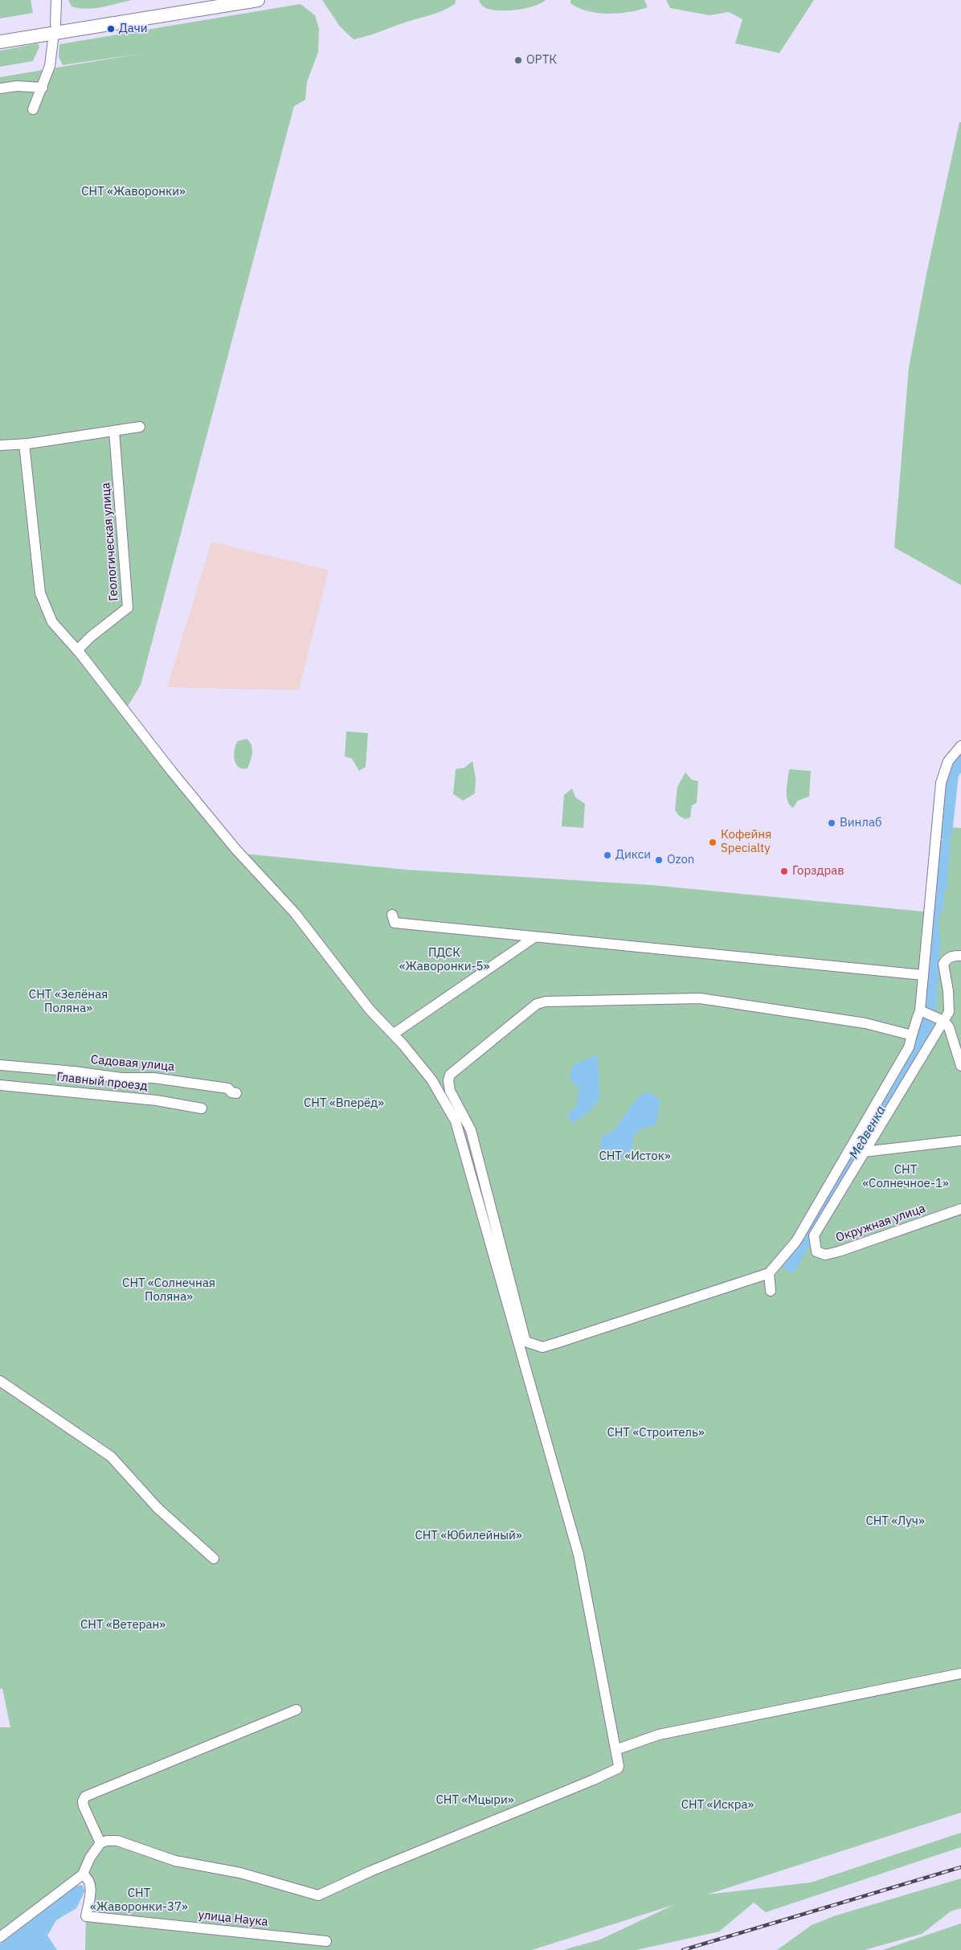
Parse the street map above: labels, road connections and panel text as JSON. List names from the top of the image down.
{
  "streets": {
    "street": [
      "Геологическая улица",
      "Садовая улица",
      "Главный проезд",
      "Окружная улица",
      "улица Наука"
    ]
  },
  "water": ["Медвенка"],
  "parks": [
    "СНТ «Жаворонки»",
    "ПДСК «Жаворонки-5»",
    "СНТ «Зелёная Поляна»",
    "СНТ «Вперёд»",
    "СНТ «Исток»",
    "СНТ «Солнечное-1»",
    "СНТ «Солнечная Поляна»",
    "СНТ «Строитель»",
    "СНТ «Луч»",
    "СНТ «Юбилейный»",
    "СНТ «Ветеран»",
    "СНТ «Мцыри»",
    "СНТ «Искра»",
    "СНТ «Жаворонки-37»"
  ],
  "places": [
    "Дачи",
    "ОРТК",
    "Винлаб",
    "Кофейня Specialty",
    "Дикси",
    "Ozon",
    "Горздрав"
  ]
}
